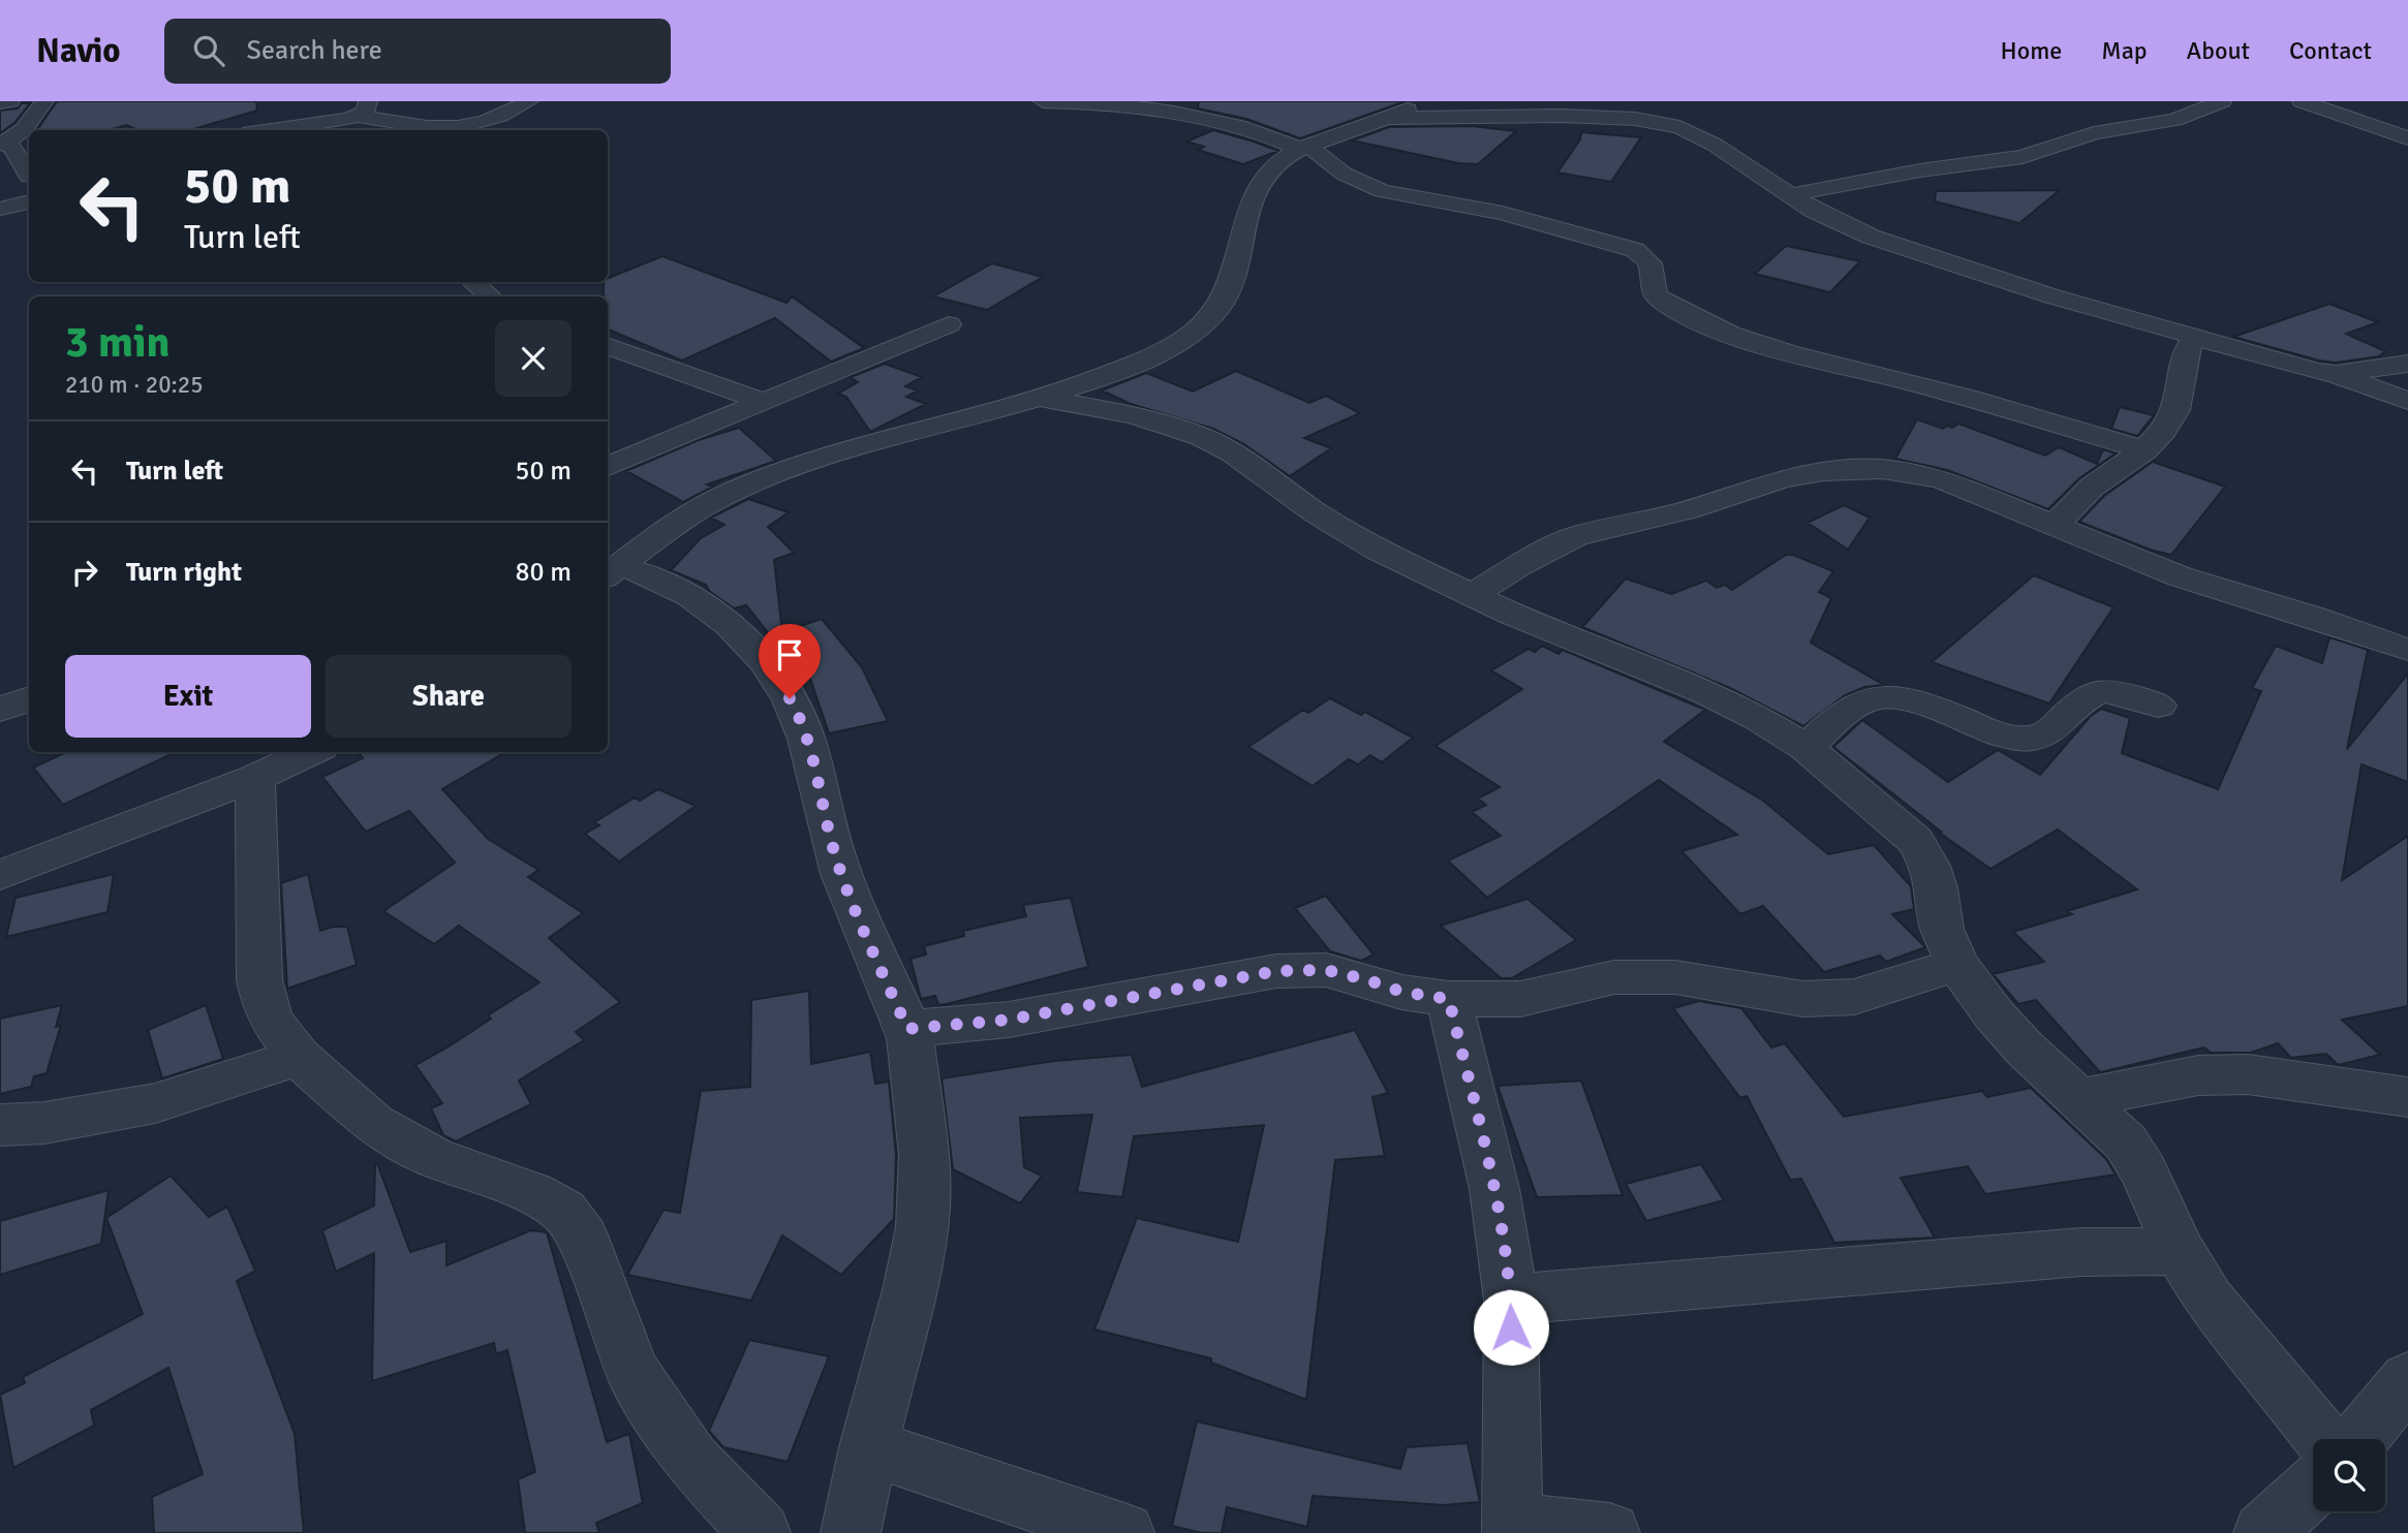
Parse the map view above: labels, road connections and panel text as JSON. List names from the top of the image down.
{
  "page": {
    "header": "Navio",
    "search": "Search here",
    "nav": [
      "Home",
      "Map",
      "About",
      "Contact"
    ],
    "turn": ["50 m", "Turn left"],
    "heading": ["3 min", "210 m · 20:25"],
    "list": [
      {
        "name": "Turn left",
        "value": "50 m"
      },
      {
        "name": "Turn right",
        "value": "80 m"
      }
    ],
    "buttons": ["Exit", "Share"]
  }
}
